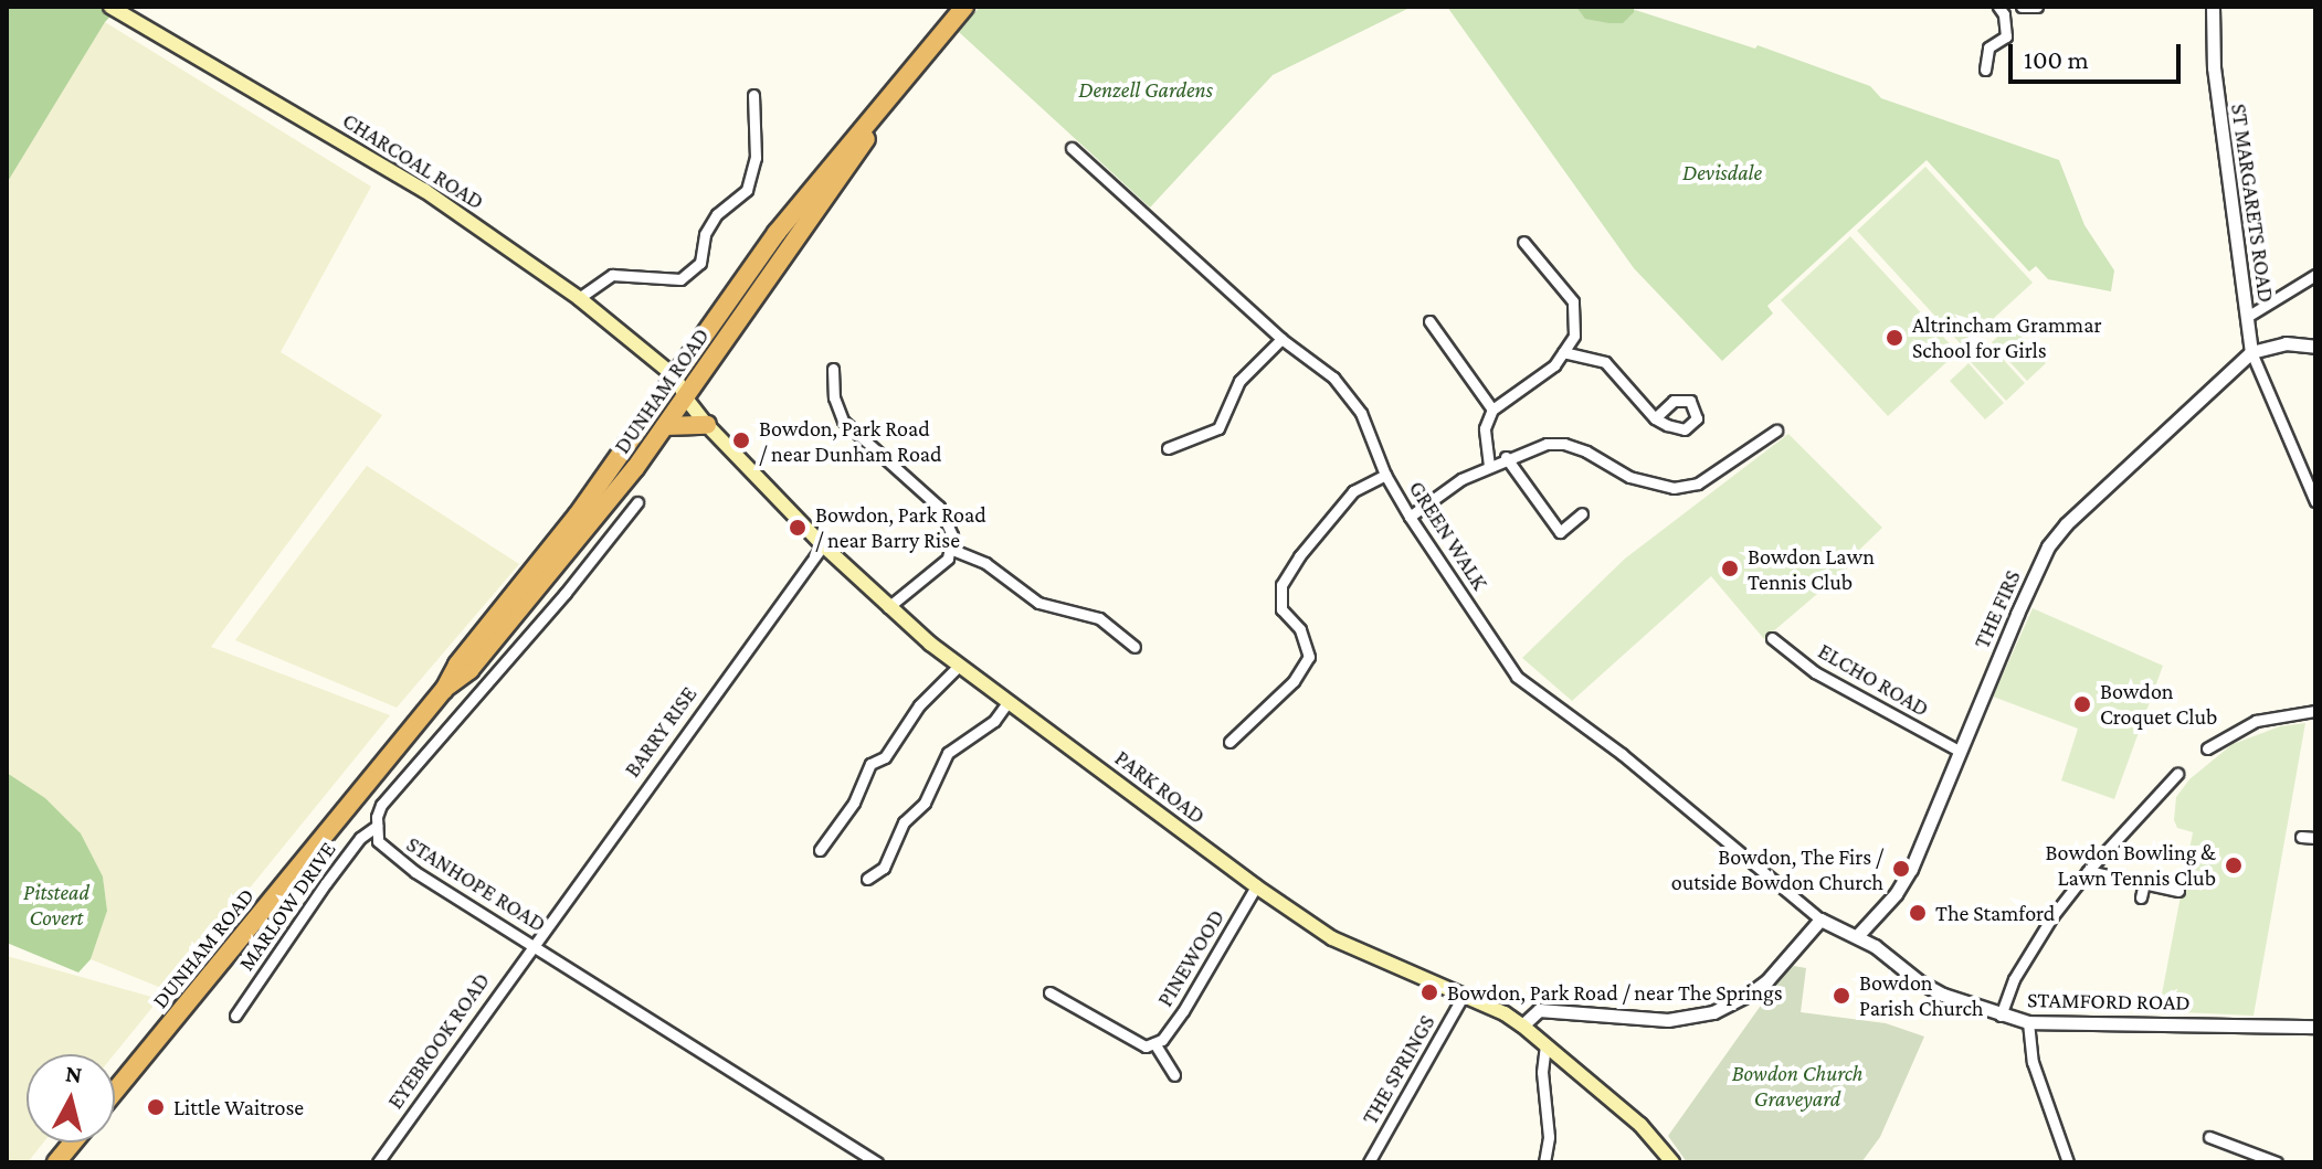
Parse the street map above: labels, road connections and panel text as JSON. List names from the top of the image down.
{
  "streets": {
    "highway": ["DUNHAM ROAD"],
    "main road": ["CHARCOAL ROAD", "PARK ROAD"],
    "street": [
      "ST MARGARETS ROAD",
      "GREEN WALK",
      "THE FIRS",
      "ELCHO ROAD",
      "BARRY RISE",
      "STANHOPE ROAD",
      "MARLOW DRIVE",
      "PINEWOOD",
      "STAMFORD ROAD",
      "EYEBROOK ROAD",
      "THE SPRINGS"
    ]
  },
  "crossings": [
    ["CHARCOAL ROAD", "DUNHAM ROAD"],
    ["CHARCOAL ROAD", "PARK ROAD"],
    ["ST MARGARETS ROAD", "THE FIRS"],
    ["DUNHAM ROAD", "PARK ROAD"],
    ["GREEN WALK", "STAMFORD ROAD"],
    ["THE FIRS", "ELCHO ROAD"],
    ["THE FIRS", "STAMFORD ROAD"],
    ["BARRY RISE", "PARK ROAD"],
    ["BARRY RISE", "STANHOPE ROAD"],
    ["BARRY RISE", "EYEBROOK ROAD"],
    ["PARK ROAD", "PINEWOOD"],
    ["PARK ROAD", "THE SPRINGS"],
    ["STANHOPE ROAD", "MARLOW DRIVE"],
    ["STANHOPE ROAD", "EYEBROOK ROAD"]
  ],
  "parks": [
    "Denzell Gardens",
    "Devisdale",
    "Pitstead Covert",
    "Bowdon Church Graveyard"
  ],
  "places": [
    "Altrincham Grammar School for Girls",
    "Bowdon, Park Road / near Dunham Road",
    "Bowdon, Park Road / near Barry Rise",
    "Bowdon Lawn Tennis Club",
    "Bowdon Croquet Club",
    "Bowdon Bowling & Lawn Tennis Club",
    "Bowdon, The Firs / outside Bowdon Church",
    "The Stamford",
    "Bowdon, Park Road / near The Springs",
    "Bowdon Parish Church",
    "Little Waitrose"
  ],
  "scale_bar": "100 m",
  "north": "top"
}
